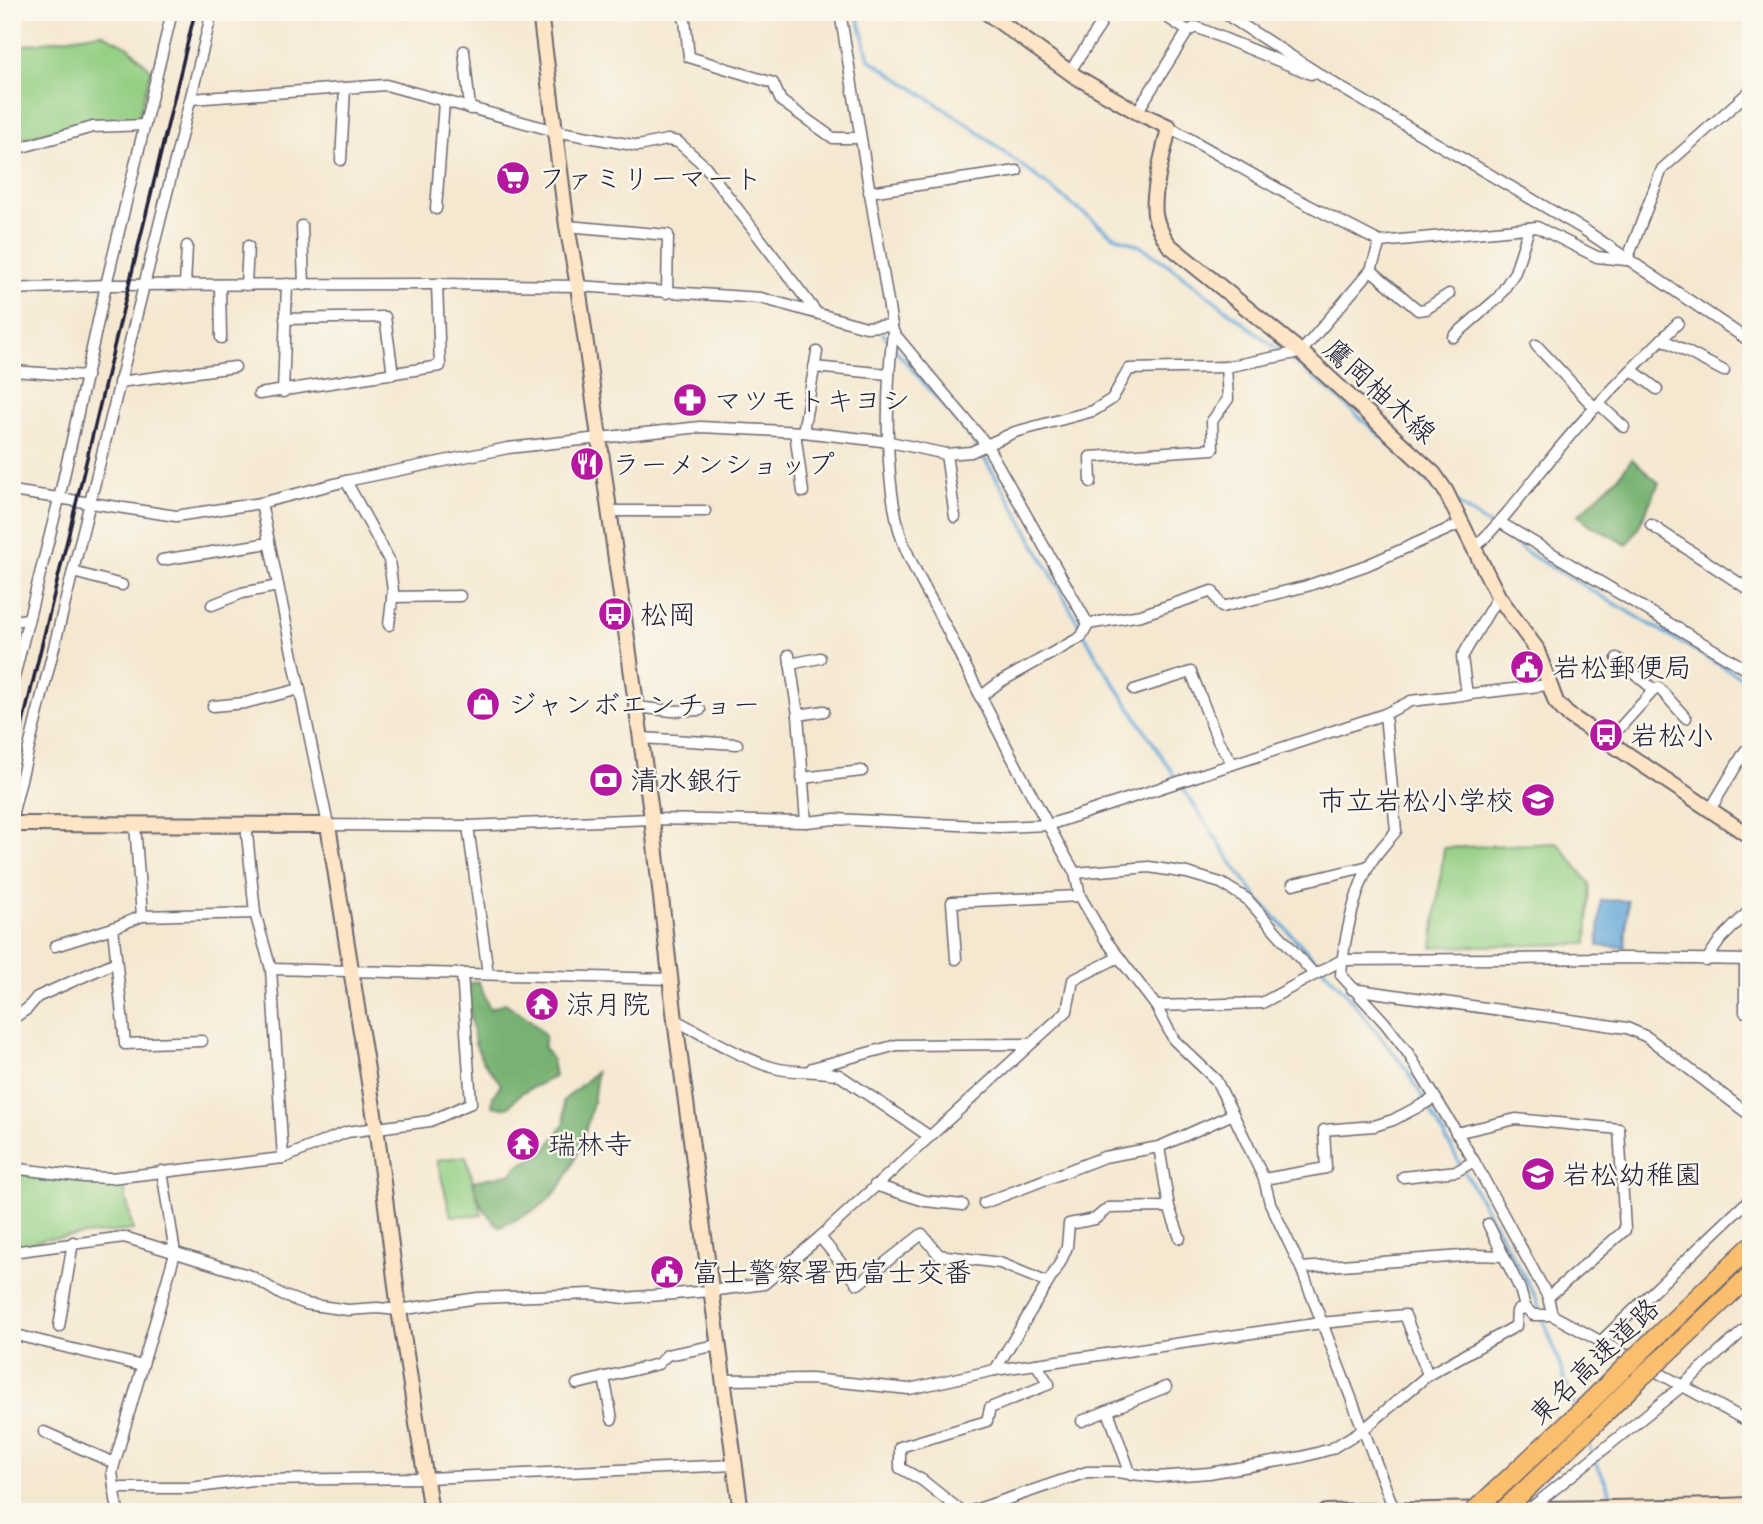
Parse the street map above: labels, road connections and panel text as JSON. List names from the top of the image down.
{
  "streets": {
    "highway": ["東名高速道路"],
    "street": ["鷹岡柚木線"]
  },
  "places": {
    "supermarket": ["ファミリーマート"],
    "pharmacy": ["マツモトキヨシ"],
    "restaurant": ["ラーメンショップ"],
    "bus stop": ["松岡", "岩松小"],
    "public building": ["岩松郵便局", "富士警察署西富士交番"],
    "shop": ["ジャンボエンチョー"],
    "bank": ["清水銀行"],
    "school or university": ["市立岩松小学校", "岩松幼稚園"],
    "temple": ["涼月院", "瑞林寺"]
  }
}
